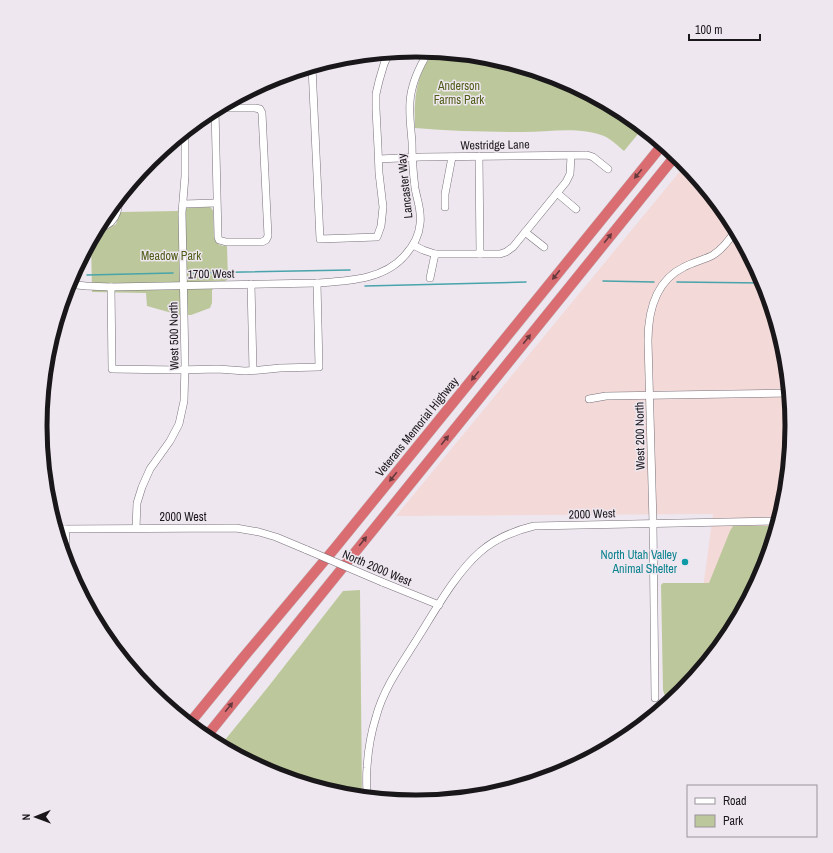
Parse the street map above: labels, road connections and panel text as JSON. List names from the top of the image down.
{
  "streets": {
    "highway": ["Veterans Memorial Highway"],
    "street": [
      "Westridge Lane",
      "Lancaster Way",
      "1700 West",
      "West 500 North",
      "West 200 North",
      "2000 West",
      "North 2000 West"
    ]
  },
  "crossings": [
    ["Westridge Lane", "Lancaster Way"],
    ["Lancaster Way", "1700 West"],
    ["1700 West", "West 500 North"],
    ["West 500 North", "2000 West"],
    ["West 200 North", "2000 West"],
    ["2000 West", "North 2000 West"]
  ],
  "parks": ["Anderson Farms Park", "Meadow Park"],
  "places": ["North Utah Valley Animal Shelter"],
  "legend": ["Road", "Park"],
  "scale_bar": "100 m",
  "north": "left"
}
